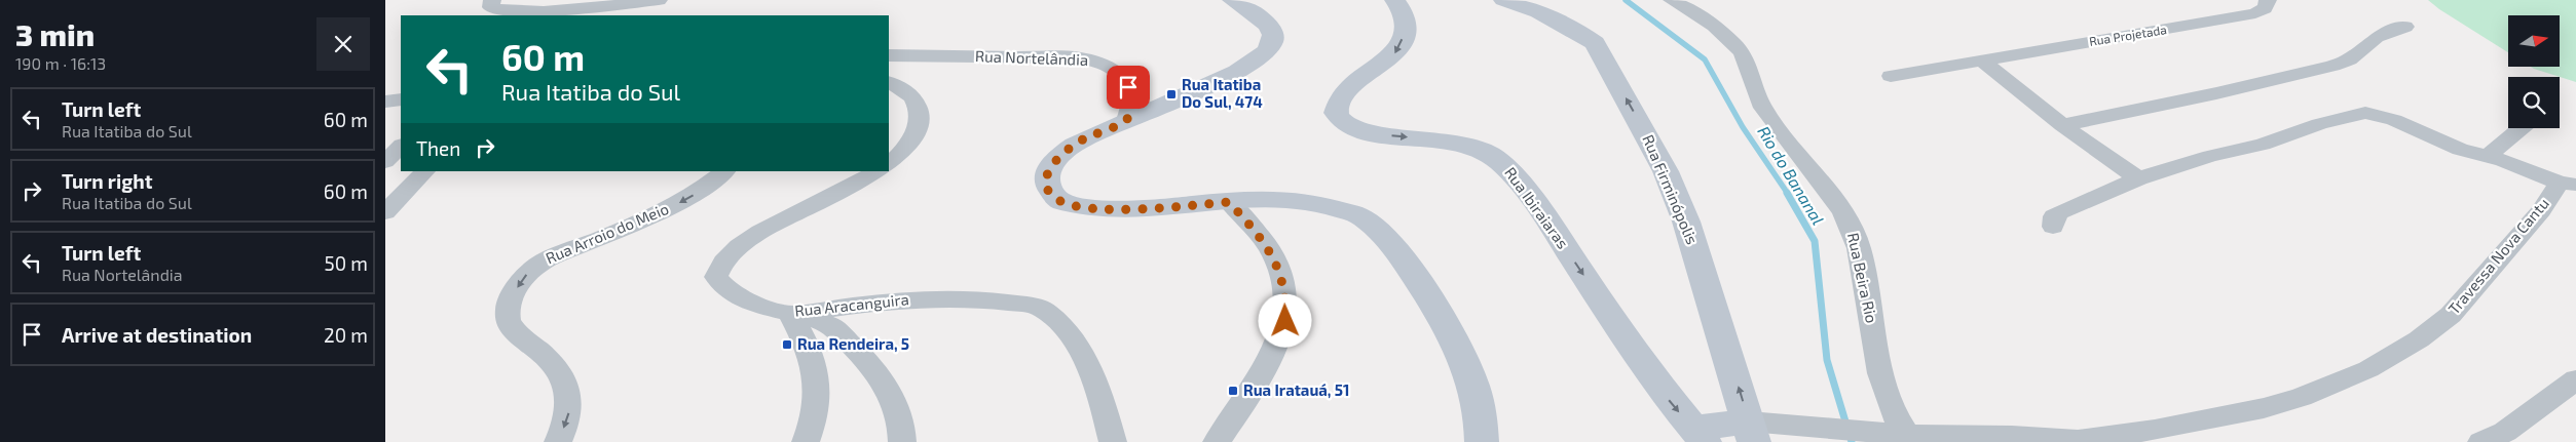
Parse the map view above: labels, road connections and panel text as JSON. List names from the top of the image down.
{
  "streets": {
    "main road": ["Rua Firminópolis", "Rua Ibiraiaras"],
    "street": [
      "Rua Projetada",
      "Rua Nortelândia",
      "Rua Arroio do Meio",
      "Travessa Nova Cantu",
      "Rua Beira Rio",
      "Rua Aracanguira"
    ]
  },
  "crossings": [
    ["Rua Firminópolis", "Travessa Nova Cantu"],
    ["Travessa Nova Cantu", "Rua Beira Rio"]
  ],
  "one_way": ["Rua Firminópolis", "Rua Ibiraiaras"],
  "water": ["Rio do Bananal"],
  "places": {
    "transit": ["Rua Itatiba Do Sul, 474", "Rua Rendeira, 5", "Rua Iratauá, 51"]
  },
  "north": "right",
  "page": {
    "heading": ["3 min", "190 m · 16:13"],
    "turn": ["60 m", "Rua Itatiba do Sul"],
    "list": [
      {
        "name": "Turn left",
        "note": "Rua Itatiba do Sul",
        "value": "60 m"
      },
      {
        "name": "Turn right",
        "note": "Rua Itatiba do Sul",
        "value": "60 m"
      },
      {
        "name": "Turn left",
        "note": "Rua Nortelândia",
        "value": "50 m"
      },
      {
        "name": "Arrive at destination",
        "value": "20 m"
      }
    ],
    "then": "Then"
  }
}
